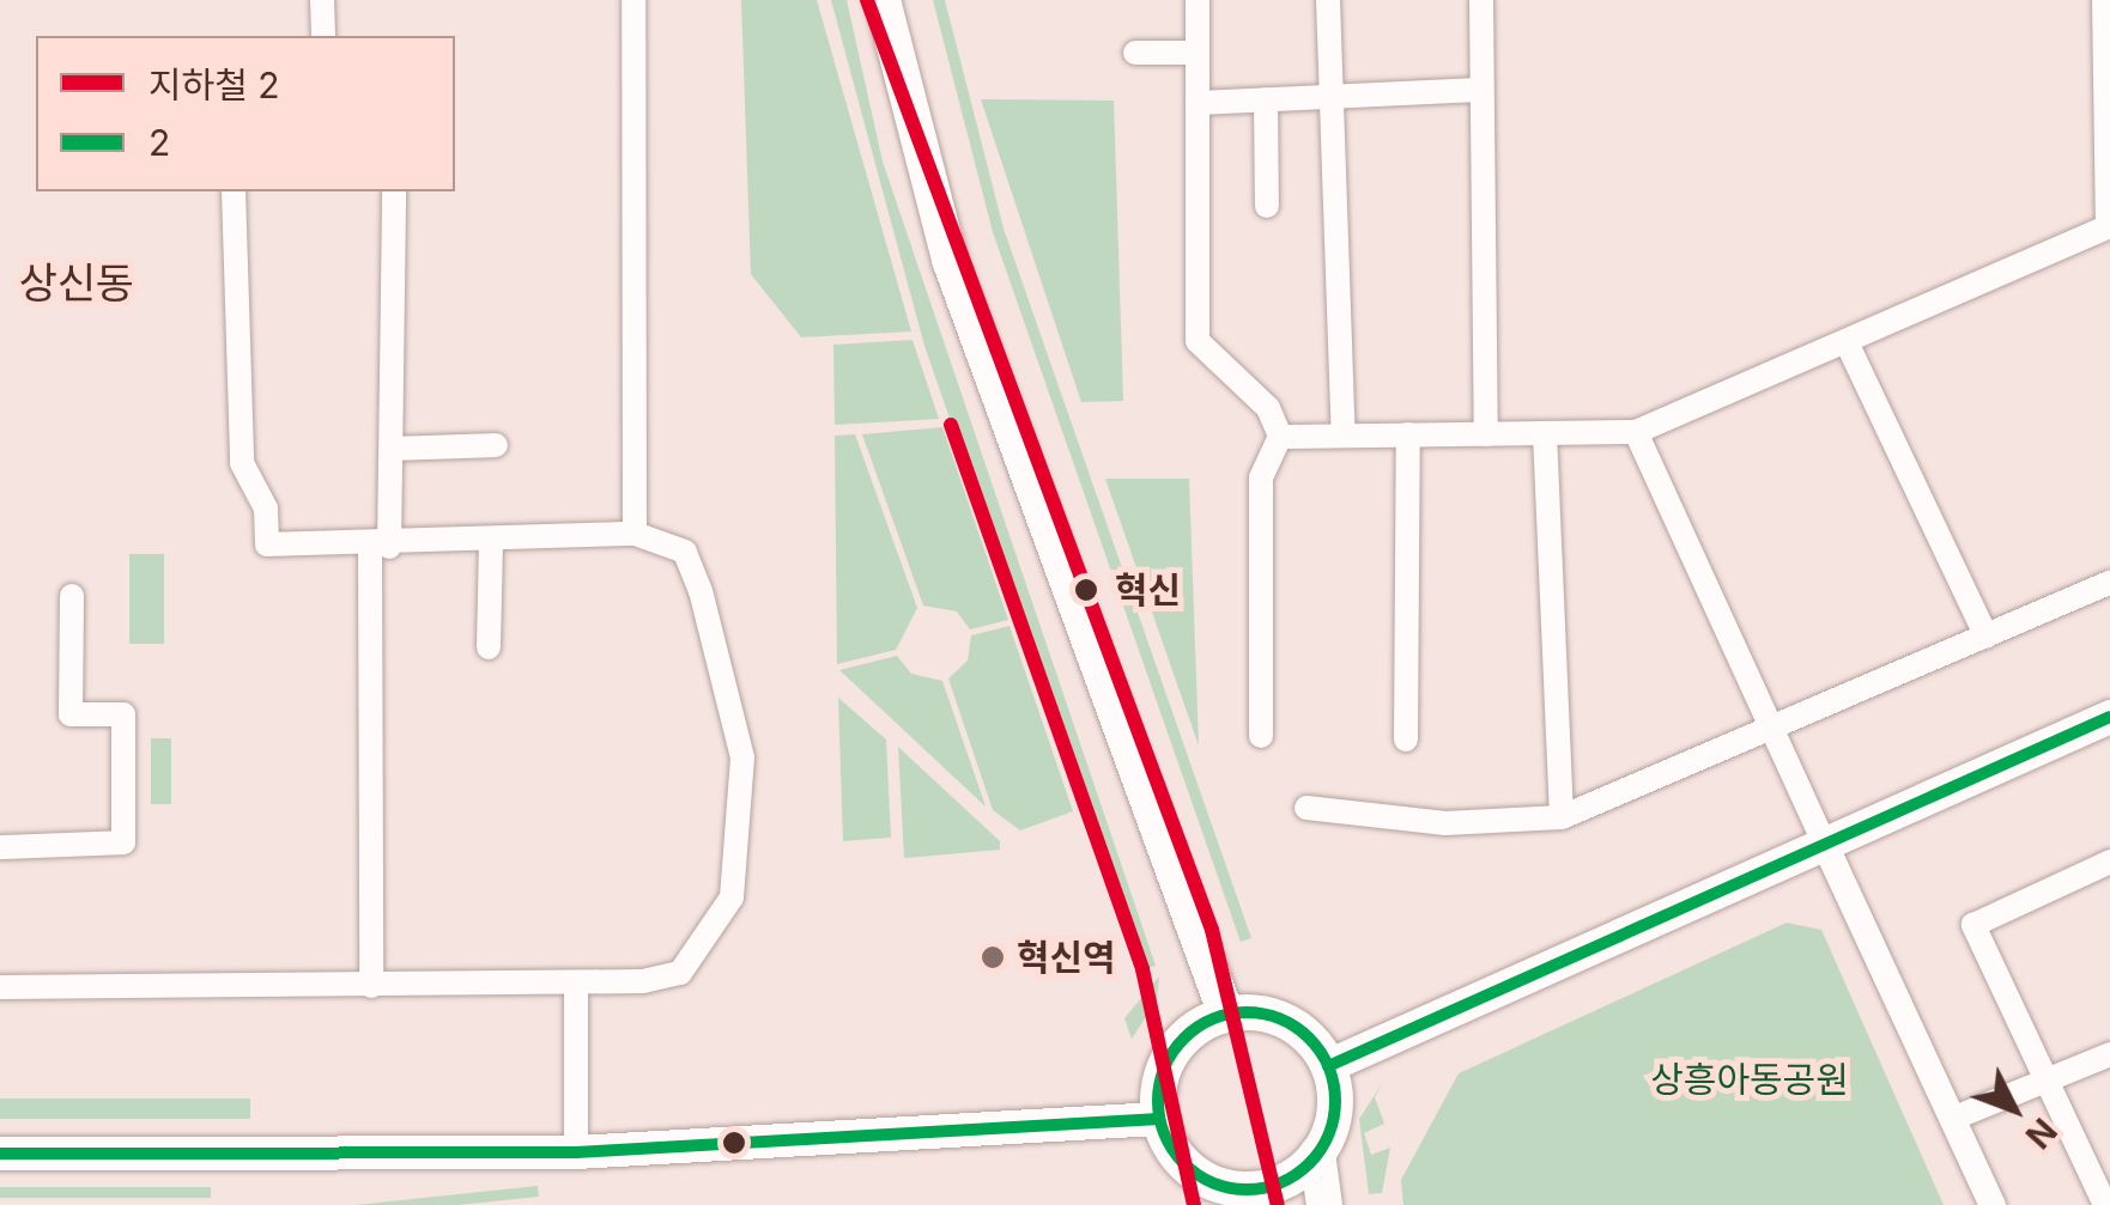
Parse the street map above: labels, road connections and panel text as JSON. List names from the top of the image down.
{
  "districts": ["상신동"],
  "parks": ["상흥아동공원"],
  "places": ["혁신", "혁신역"],
  "lines": ["metro line 2", "transit line 2"],
  "legend": ["지하철 2", "2"],
  "north": "bottom right"
}
